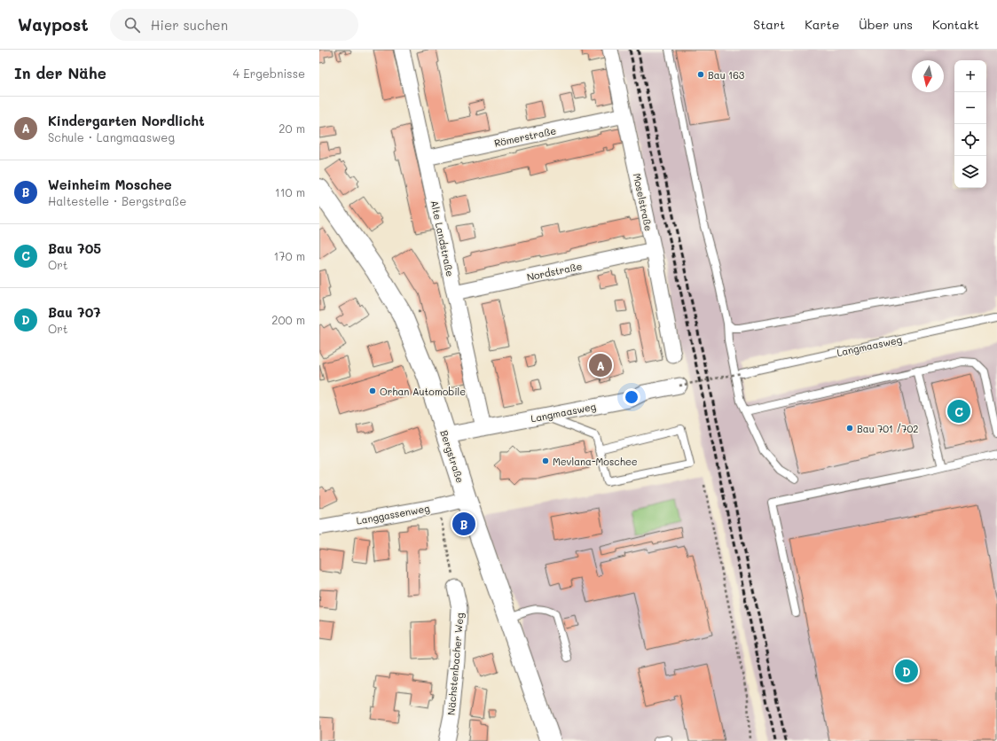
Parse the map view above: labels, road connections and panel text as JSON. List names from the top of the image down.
{
  "streets": {
    "main road": ["Bergstraße"],
    "street": [
      "Römerstraße",
      "Moselstraße",
      "Alte Landstraße",
      "Nordstraße",
      "Langmaasweg",
      "Langgassenweg",
      "Nächstenbacher Weg"
    ]
  },
  "crossings": [
    ["Römerstraße", "Moselstraße"],
    ["Römerstraße", "Alte Landstraße"],
    ["Moselstraße", "Nordstraße"],
    ["Alte Landstraße", "Nordstraße"],
    ["Alte Landstraße", "Langmaasweg"],
    ["Langmaasweg", "Bergstraße"],
    ["Bergstraße", "Langgassenweg"]
  ],
  "places": [
    "Bau 163",
    "Orhan Automobile",
    "Bau 701 /702",
    "Mevlana-Moschee"
  ],
  "north": "bottom",
  "page": {
    "header": "Waypost",
    "search": "Hier suchen",
    "nav": [
      "Start",
      "Karte",
      "Über uns",
      "Kontakt"
    ],
    "heading": ["In der Nähe", "4 Ergebnisse"],
    "map_buttons": ["+", "−"],
    "list": [
      {
        "mark": "A",
        "name": "Kindergarten Nordlicht",
        "note": "Schule · Langmaasweg",
        "value": "20 m"
      },
      {
        "mark": "B",
        "name": "Weinheim Moschee",
        "note": "Haltestelle · Bergstraße",
        "value": "110 m"
      },
      {
        "mark": "C",
        "name": "Bau 705",
        "note": "Ort",
        "value": "170 m"
      },
      {
        "mark": "D",
        "name": "Bau 707",
        "note": "Ort",
        "value": "200 m"
      }
    ],
    "pins": [
      "A",
      "C",
      "B",
      "D"
    ]
  }
}
